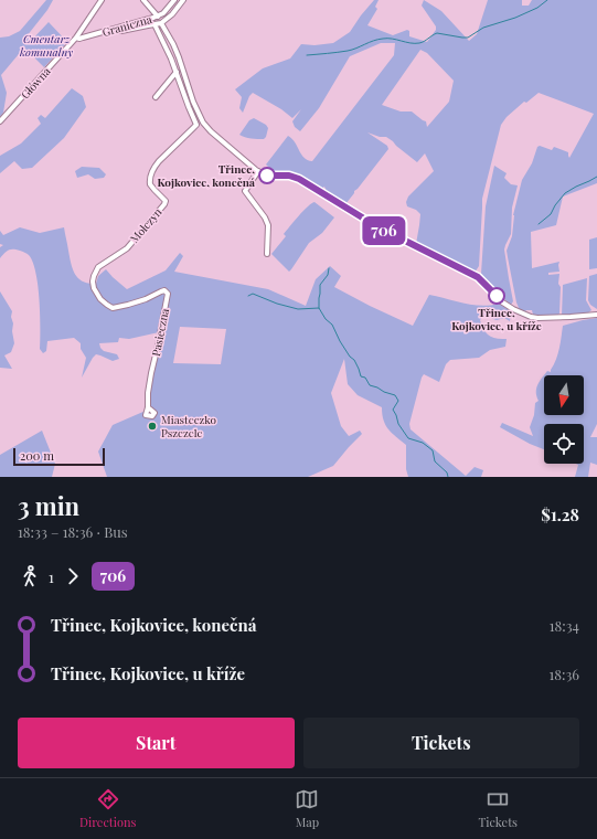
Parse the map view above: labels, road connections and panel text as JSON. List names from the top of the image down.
{
  "streets": {
    "street": [
      "Graniczna",
      "Główna",
      "Mołczyn",
      "Pasieczna"
    ]
  },
  "crossings": [
    ["Graniczna", "Główna"],
    ["Mołczyn", "Pasieczna"]
  ],
  "parks": ["Cmentarz komunalny"],
  "places": ["Třinec, Kojkovice, konečná", "Třinec, Kojkovice, u kříže", "Miasteczko Pszczele"],
  "lines": ["bus line 706"],
  "scale_bar": "200 m",
  "north": "bottom",
  "page": {
    "on_map": "706",
    "scale": "200 m",
    "heading": ["3 min", "18:33 – 18:36 · Bus", "$1.28"],
    "legs": ["1", "706"],
    "list": [
      {
        "name": "Třinec, Kojkovice, konečná",
        "value": "18:34"
      },
      {
        "name": "Třinec, Kojkovice, u kříže",
        "value": "18:36"
      }
    ],
    "buttons": ["Start", "Tickets"],
    "tabs": ["Directions", "Map", "Tickets"]
  }
}
